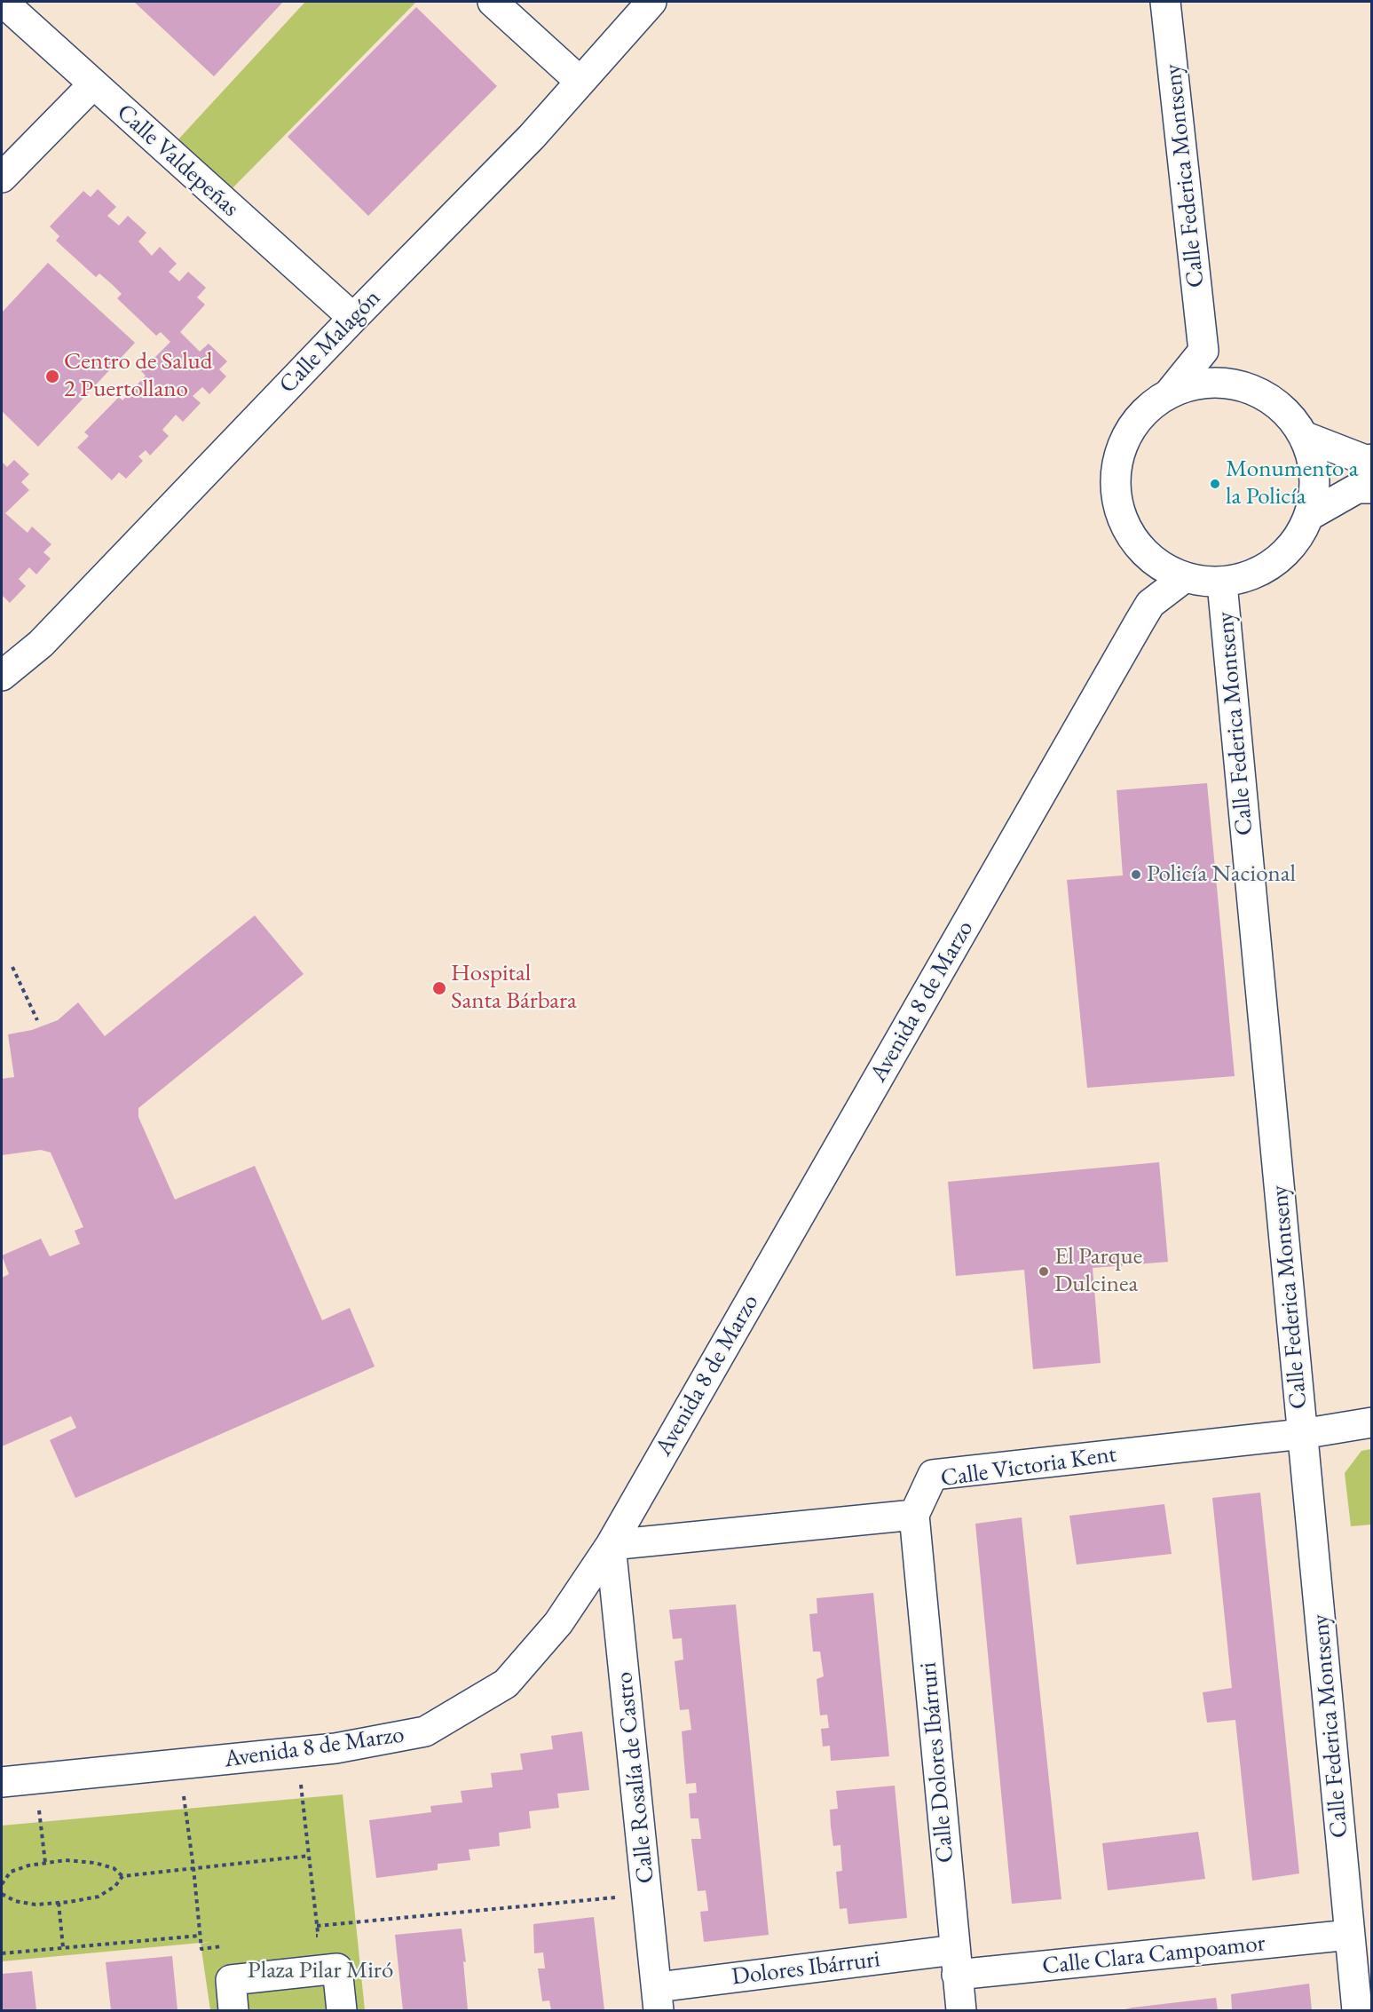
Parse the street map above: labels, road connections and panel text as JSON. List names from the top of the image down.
{
  "streets": {
    "street": [
      "Calle Valdepeñas",
      "Calle Federica Montseny",
      "Calle Malagón",
      "Avenida 8 de Marzo",
      "Calle Victoria Kent",
      "Calle Dolores Ibárruri",
      "Calle Rosalía de Castro",
      "Calle Clara Campoamor",
      "Dolores Ibárruri"
    ]
  },
  "crossings": [
    ["Calle Valdepeñas", "Calle Malagón"],
    ["Calle Federica Montseny", "Calle Victoria Kent"],
    ["Calle Federica Montseny", "Calle Clara Campoamor"],
    ["Avenida 8 de Marzo", "Calle Rosalía de Castro"],
    ["Calle Victoria Kent", "Calle Dolores Ibárruri"],
    ["Calle Dolores Ibárruri", "Calle Clara Campoamor"],
    ["Calle Dolores Ibárruri", "Dolores Ibárruri"],
    ["Calle Rosalía de Castro", "Dolores Ibárruri"],
    ["Calle Clara Campoamor", "Dolores Ibárruri"]
  ],
  "parks": ["Plaza Pilar Miró"],
  "places": [
    "Centro de Salud 2 Puertollano",
    "Monumento a la Policía",
    "Policía Nacional",
    "Hospital Santa Bárbara",
    "El Parque Dulcinea"
  ]
}
